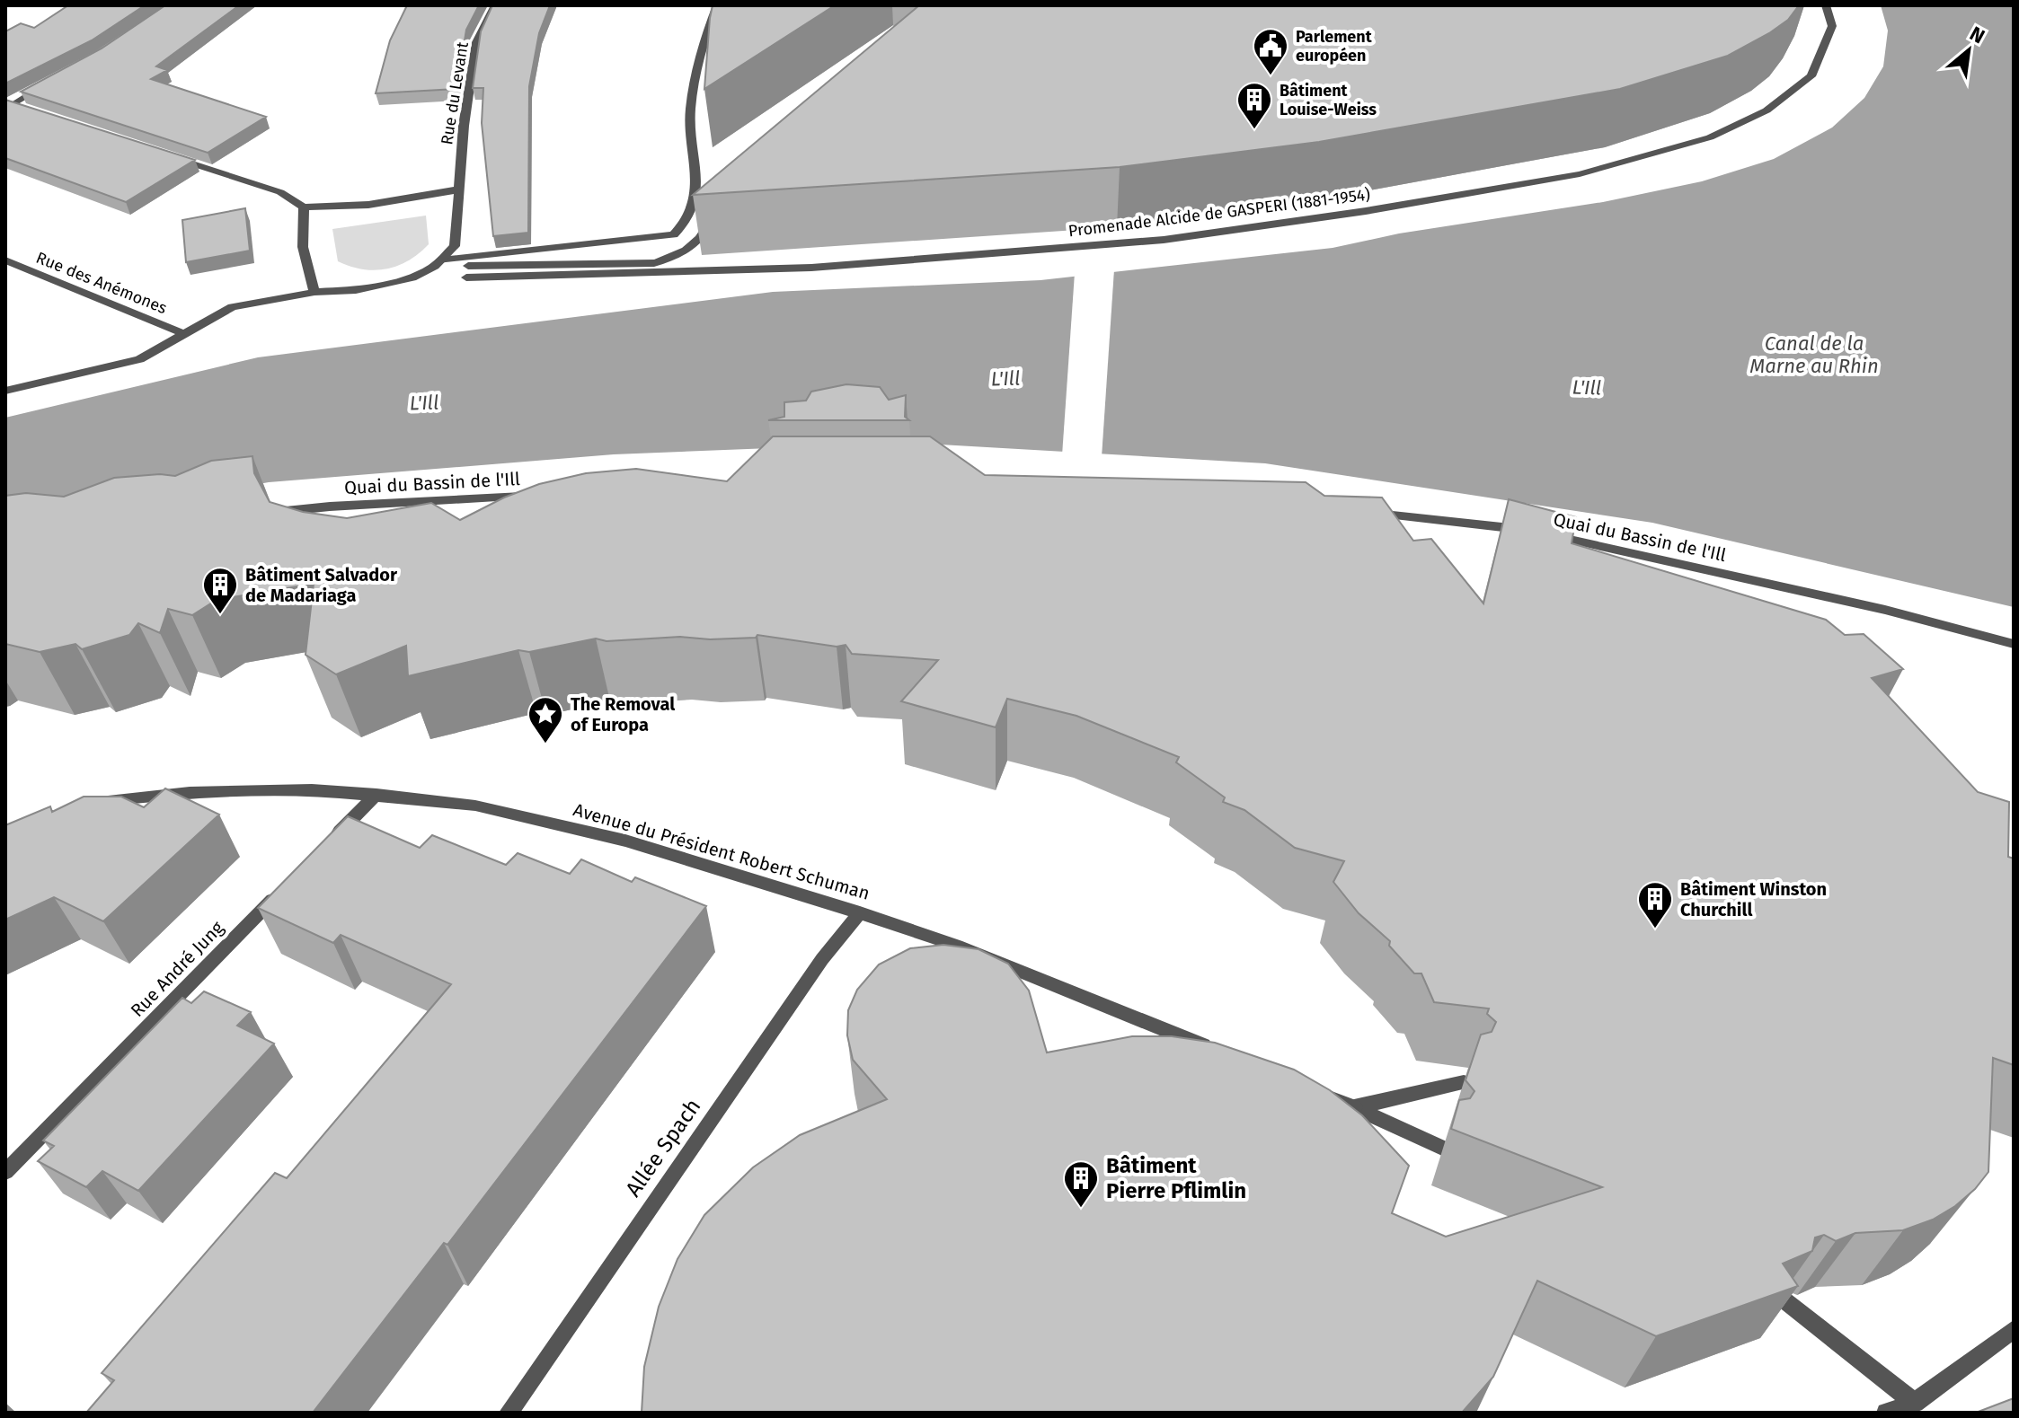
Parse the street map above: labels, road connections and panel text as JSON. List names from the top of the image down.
{
  "streets": {
    "street": [
      "Rue du Levant",
      "Promenade Alcide de GASPERI (1881-1954)",
      "Rue des Anémones",
      "Quai du Bassin de l'Ill",
      "Avenue du Président Robert Schuman",
      "Rue André Jung",
      "Allée Spach"
    ]
  },
  "crossings": [
    ["Avenue du Président Robert Schuman", "Allée Spach"]
  ],
  "water": ["Canal de la Marne au Rhin", "L'Ill"],
  "places": {
    "public building": ["Parlement européen"],
    "building": [
      "Bâtiment Louise-Weiss",
      "Bâtiment Salvador de Madariaga",
      "Bâtiment Winston Churchill",
      "Bâtiment Pierre Pflimlin"
    ],
    "place": ["The Removal of Europa"]
  },
  "north": "top right"
}
